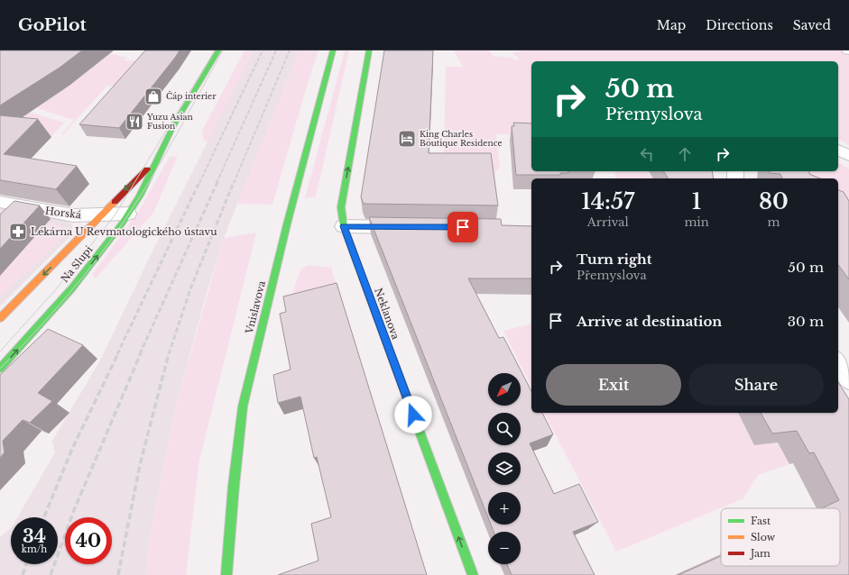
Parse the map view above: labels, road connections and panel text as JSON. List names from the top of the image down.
{
  "streets": {
    "street": [
      "Horská",
      "Na Slupi",
      "Vnislavova",
      "Neklanova"
    ]
  },
  "crossings": [
    ["Horská", "Na Slupi"]
  ],
  "one_way": ["Neklanova"],
  "places": {
    "shop": ["Čáp interier"],
    "restaurant": ["Yuzu Asian Fusion"],
    "hotel": ["King Charles Boutique Residence"],
    "pharmacy": ["Lékárna U Revmatologického ústavu"]
  },
  "legend": ["Fast", "Slow", "Jam"],
  "north": "bottom left",
  "page": {
    "header": "GoPilot",
    "nav": ["Map", "Directions", "Saved"],
    "turn": ["50 m", "Přemyslova"],
    "eta": [
      "14:57",
      "Arrival",
      "1",
      "min",
      "80",
      "m"
    ],
    "list": [
      {
        "name": "Turn right",
        "note": "Přemyslova",
        "value": "50 m"
      },
      {
        "name": "Arrive at destination",
        "value": "30 m"
      }
    ],
    "buttons": ["Exit", "Share"],
    "map_buttons": ["+", "−"],
    "speed": "34 km/h",
    "limit": "40"
  }
}
